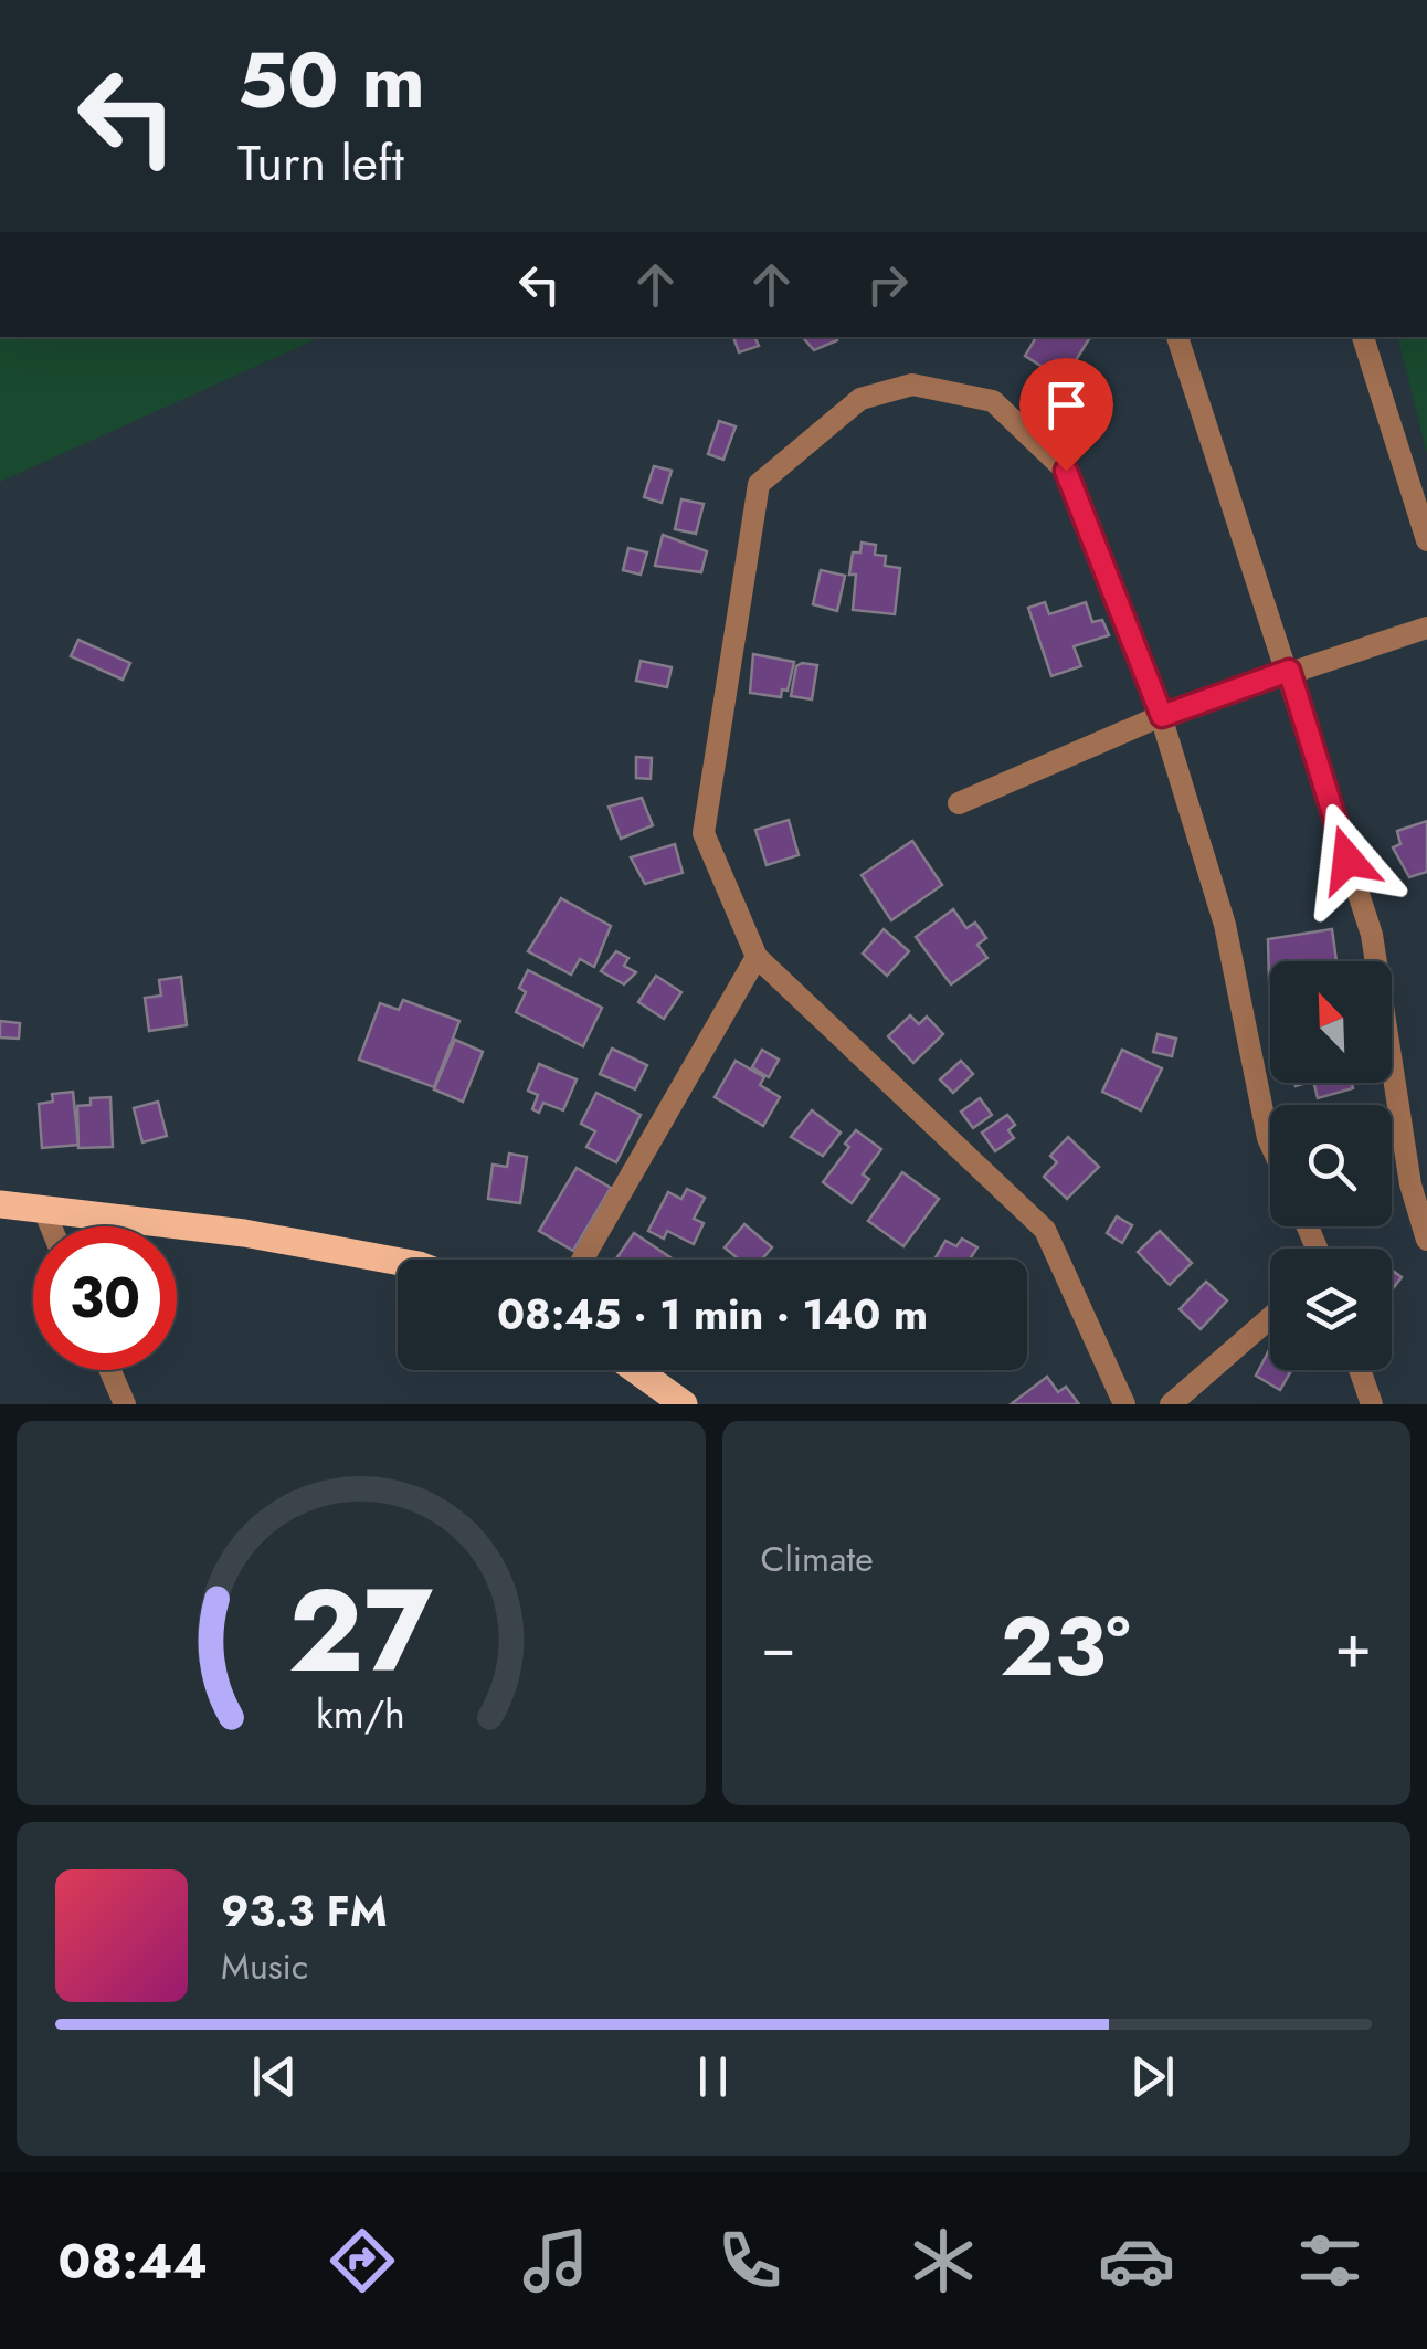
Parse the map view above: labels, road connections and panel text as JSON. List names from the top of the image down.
{
  "north": "top left",
  "page": {
    "turn": ["50 m", "Turn left"],
    "limit": "30",
    "trip": "08:45 · 1 min · 140 m",
    "tile": "Climate",
    "heat": ["−", "23°", "+"],
    "song": ["93.3 FM", "Music"],
    "tabs": "08:44",
    "gauge": ["27", "km/h"]
  }
}
